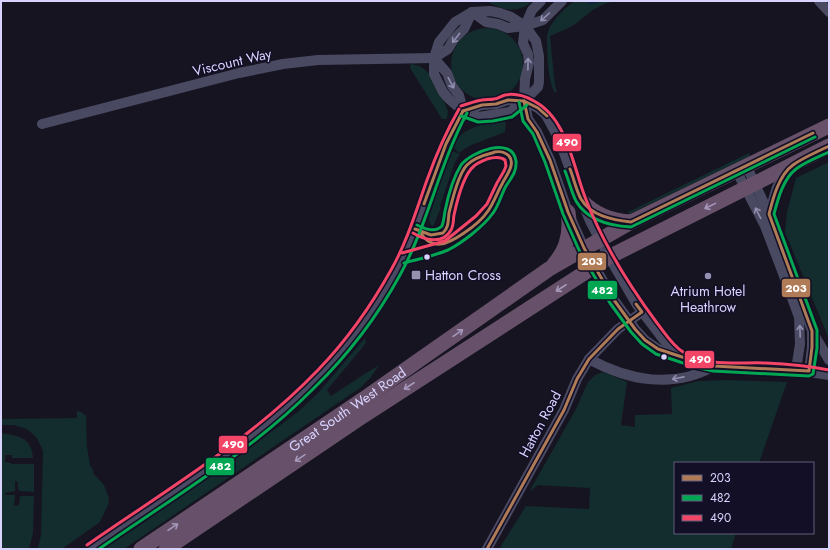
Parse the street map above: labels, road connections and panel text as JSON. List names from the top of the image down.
{
  "streets": {
    "highway": ["Great South West Road"],
    "street": ["Viscount Way", "Hatton Road"]
  },
  "places": {
    "transit": ["Hatton Cross"],
    "other": ["Atrium Hotel Heathrow"]
  },
  "lines": ["transit line 490", "transit line 203", "transit line 482"],
  "legend": ["203", "482", "490"]
}
